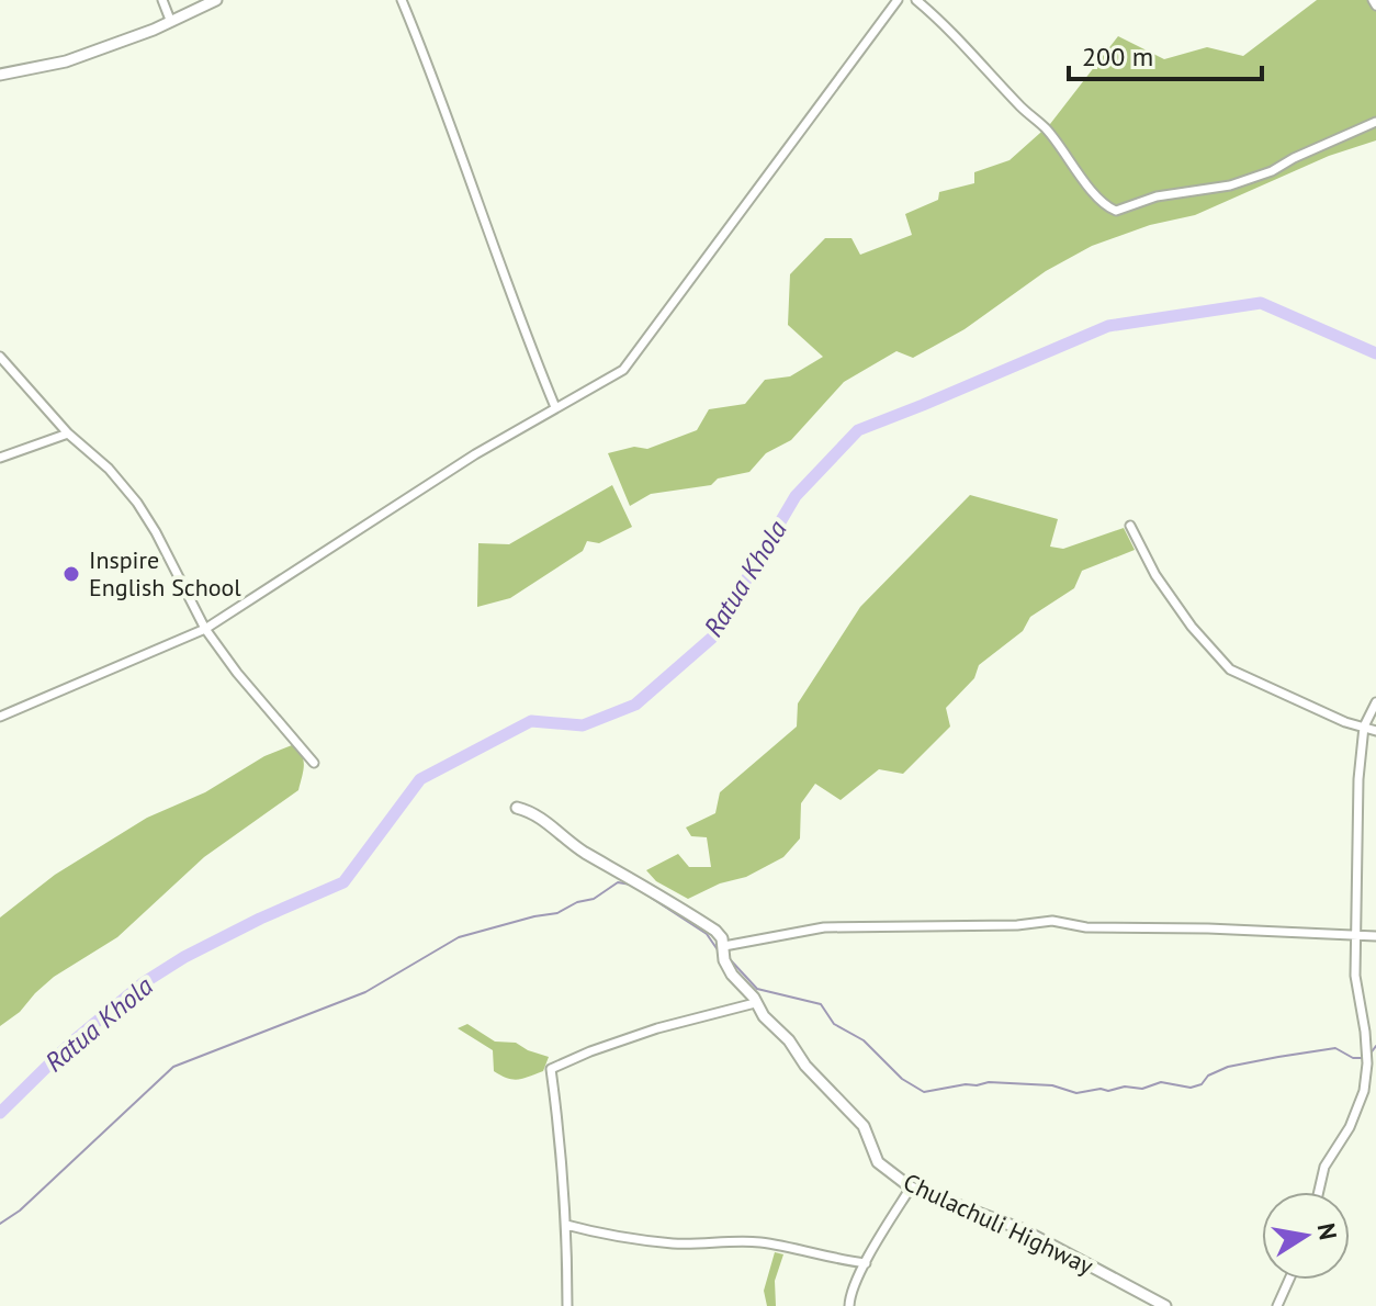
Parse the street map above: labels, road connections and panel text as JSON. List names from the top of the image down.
{
  "streets": {
    "street": ["Chulachuli Highway"]
  },
  "water": ["Ratua Khola"],
  "places": ["Inspire English School"],
  "scale_bar": "200 m",
  "north": "right"
}
